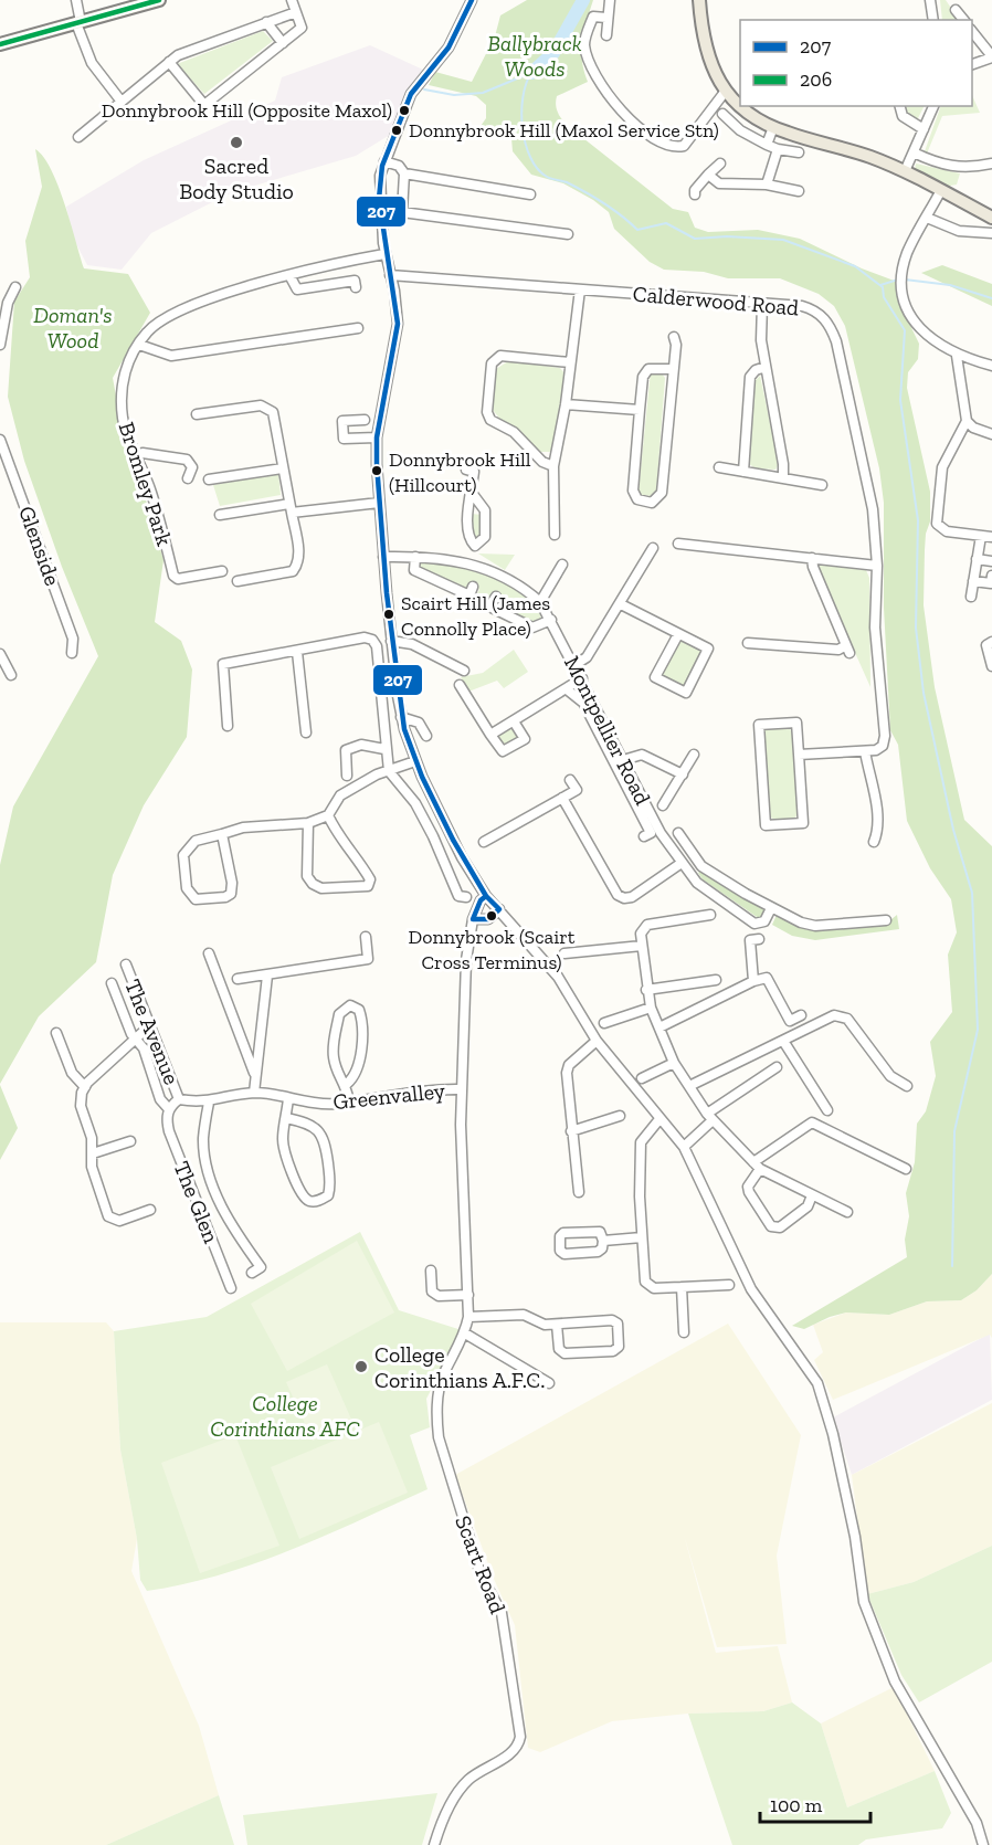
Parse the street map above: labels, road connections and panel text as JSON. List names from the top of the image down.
{
  "streets": {
    "street": [
      "Calderwood Road",
      "Bromley Park",
      "Glenside",
      "Montpellier Road",
      "The Avenue",
      "Greenvalley",
      "The Glen",
      "Scart Road"
    ]
  },
  "crossings": [
    ["The Avenue", "Greenvalley"],
    ["Greenvalley", "Scart Road"]
  ],
  "parks": ["Ballybrack Woods", "Doman's Wood", "College Corinthians AFC"],
  "places": [
    "Donnybrook Hill (Opposite Maxol)",
    "Donnybrook Hill (Maxol Service Stn)",
    "Sacred Body Studio",
    "Donnybrook Hill (Hillcourt)",
    "Scairt Hill (James Connolly Place)",
    "Donnybrook (Scairt Cross Terminus)",
    "College Corinthians A.F.C."
  ],
  "lines": ["transit line 207", "transit line 206"],
  "legend": ["207", "206"],
  "scale_bar": "100 m"
}
